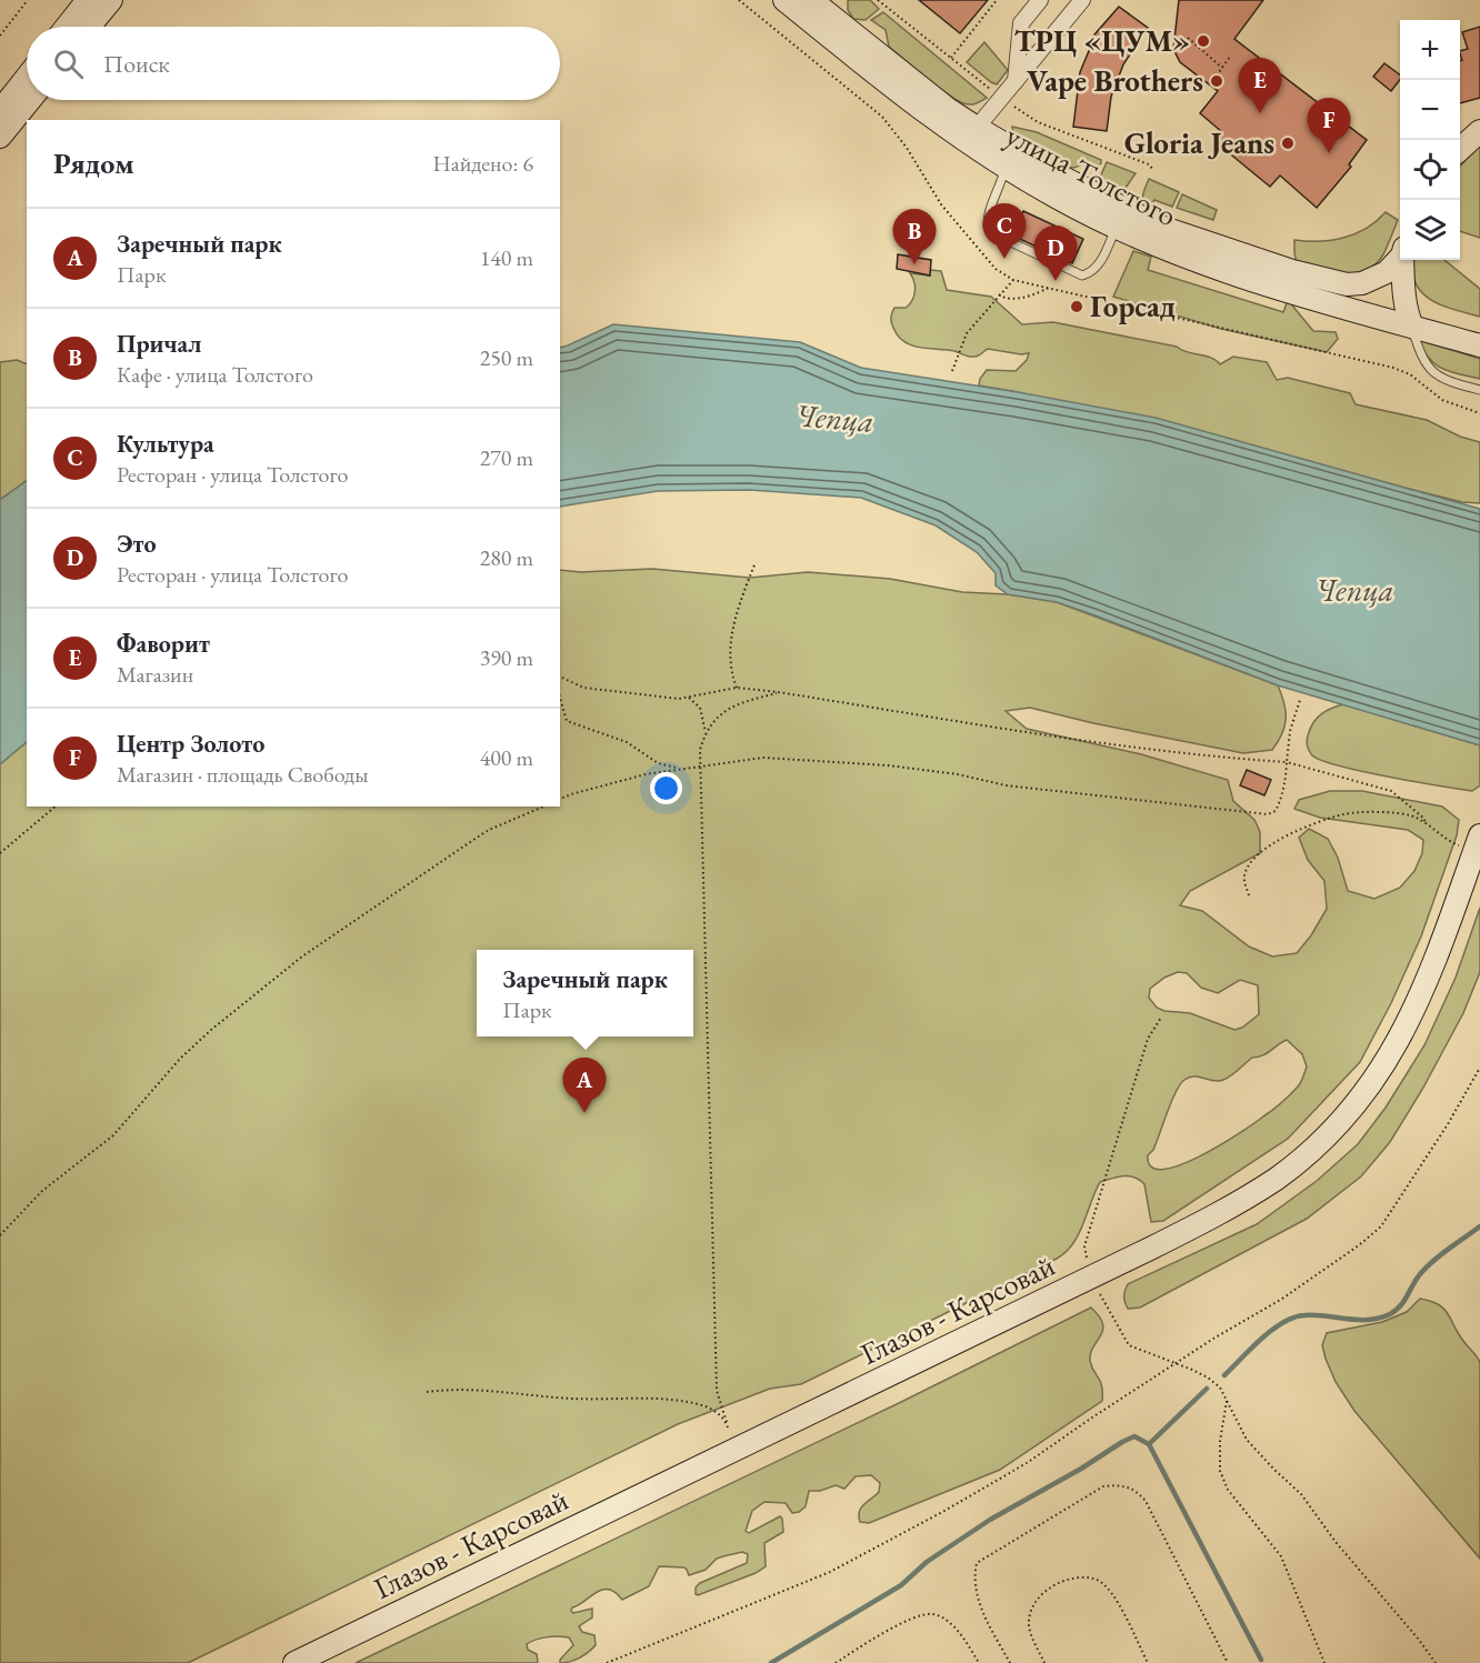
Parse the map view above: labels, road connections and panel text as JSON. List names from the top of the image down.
{
  "streets": {
    "main road": ["улица Толстого", "Глазов - Карсовай"]
  },
  "water": ["Чепца"],
  "places": [
    "ТРЦ «ЦУМ»",
    "Vape Brothers",
    "Gloria Jeans",
    "Горсад"
  ],
  "page": {
    "map_buttons": ["+", "−"],
    "search": "Поиск",
    "pins": [
      "E",
      "F",
      "C",
      "B",
      "D",
      "A"
    ],
    "heading": ["Рядом", "Найдено: 6"],
    "list": [
      {
        "mark": "A",
        "name": "Заречный парк",
        "note": "Парк",
        "value": "140 m"
      },
      {
        "mark": "B",
        "name": "Причал",
        "note": "Кафе · улица Толстого",
        "value": "250 m"
      },
      {
        "mark": "C",
        "name": "Культура",
        "note": "Ресторан · улица Толстого",
        "value": "270 m"
      },
      {
        "mark": "D",
        "name": "Это",
        "note": "Ресторан · улица Толстого",
        "value": "280 m"
      },
      {
        "mark": "E",
        "name": "Фаворит",
        "note": "Магазин",
        "value": "390 m"
      },
      {
        "mark": "F",
        "name": "Центр Золото",
        "note": "Магазин · площадь Свободы",
        "value": "400 m"
      }
    ],
    "popup": ["Заречный парк", "Парк"]
  }
}
